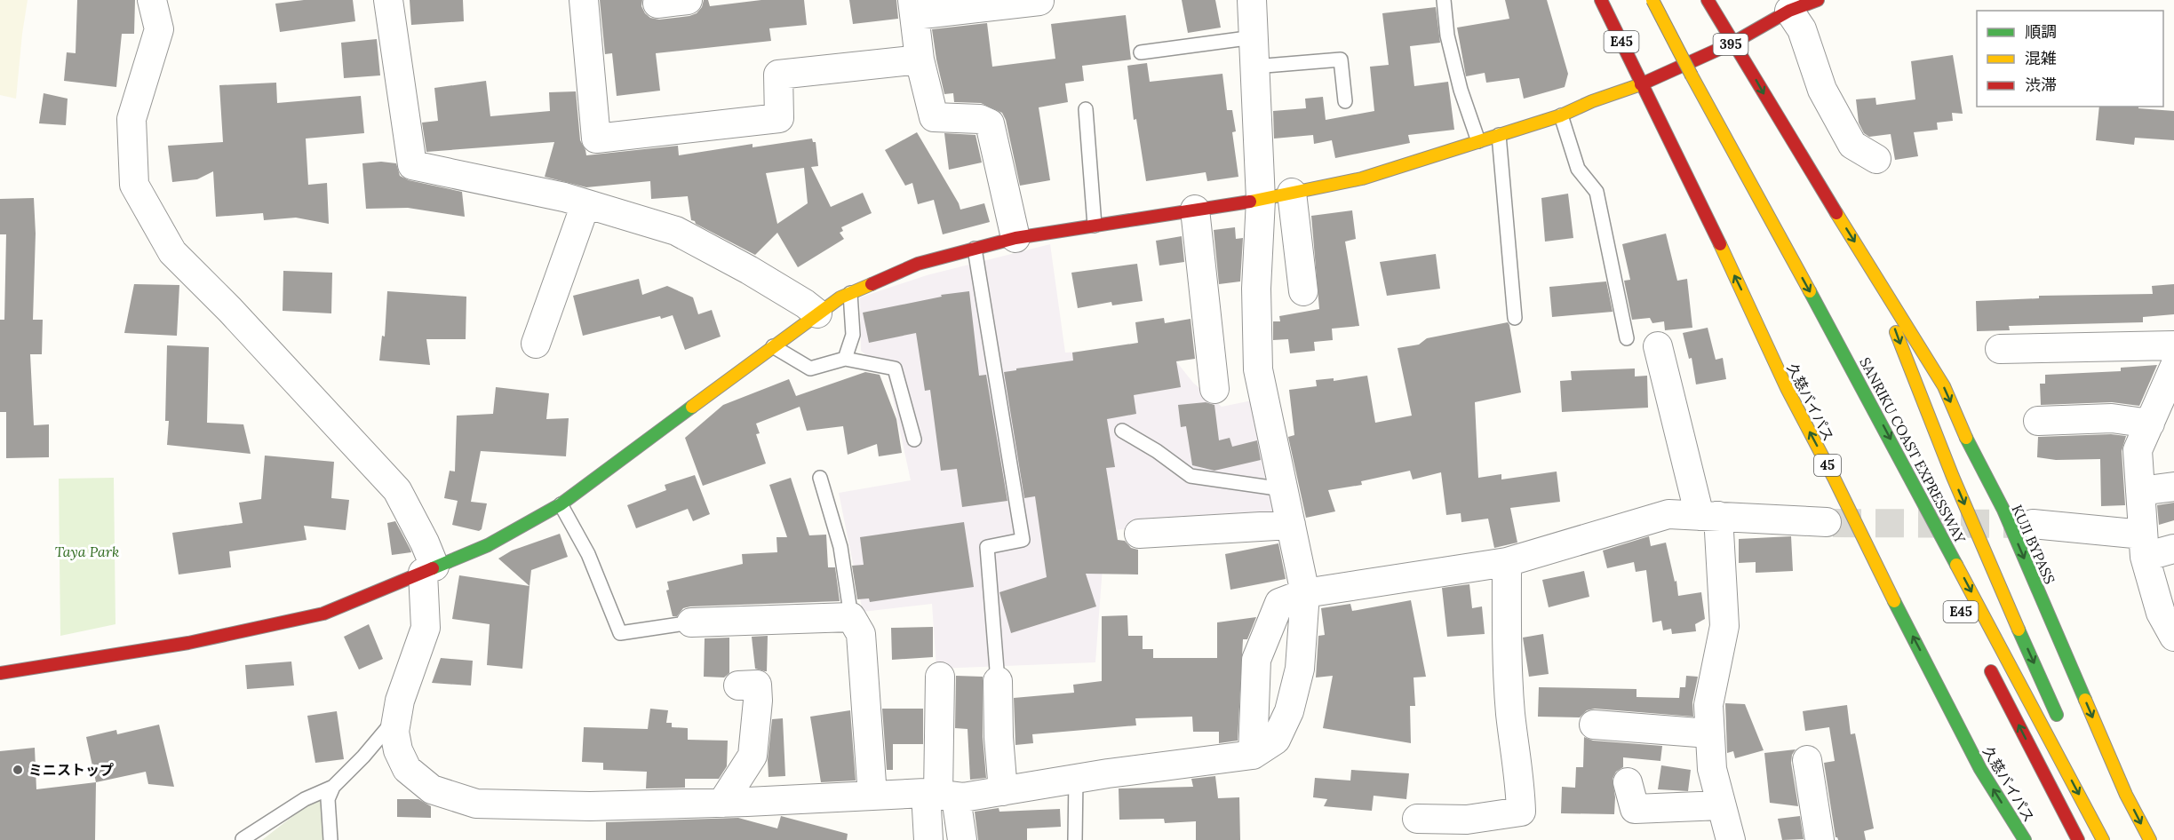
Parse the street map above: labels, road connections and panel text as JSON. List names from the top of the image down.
{
  "streets": {
    "main road": [
      "E45",
      "395",
      "久慈バイパス",
      "SANRIKU COAST EXPRESSWAY",
      "45",
      "KUJI BYPASS"
    ]
  },
  "crossings": [
    ["E45", "395"],
    ["E45", "久慈バイパス"],
    ["395", "久慈バイパス"]
  ],
  "parks": ["Taya Park"],
  "places": ["ミニストップ"],
  "legend": ["順調", "混雑", "渋滞"]
}
